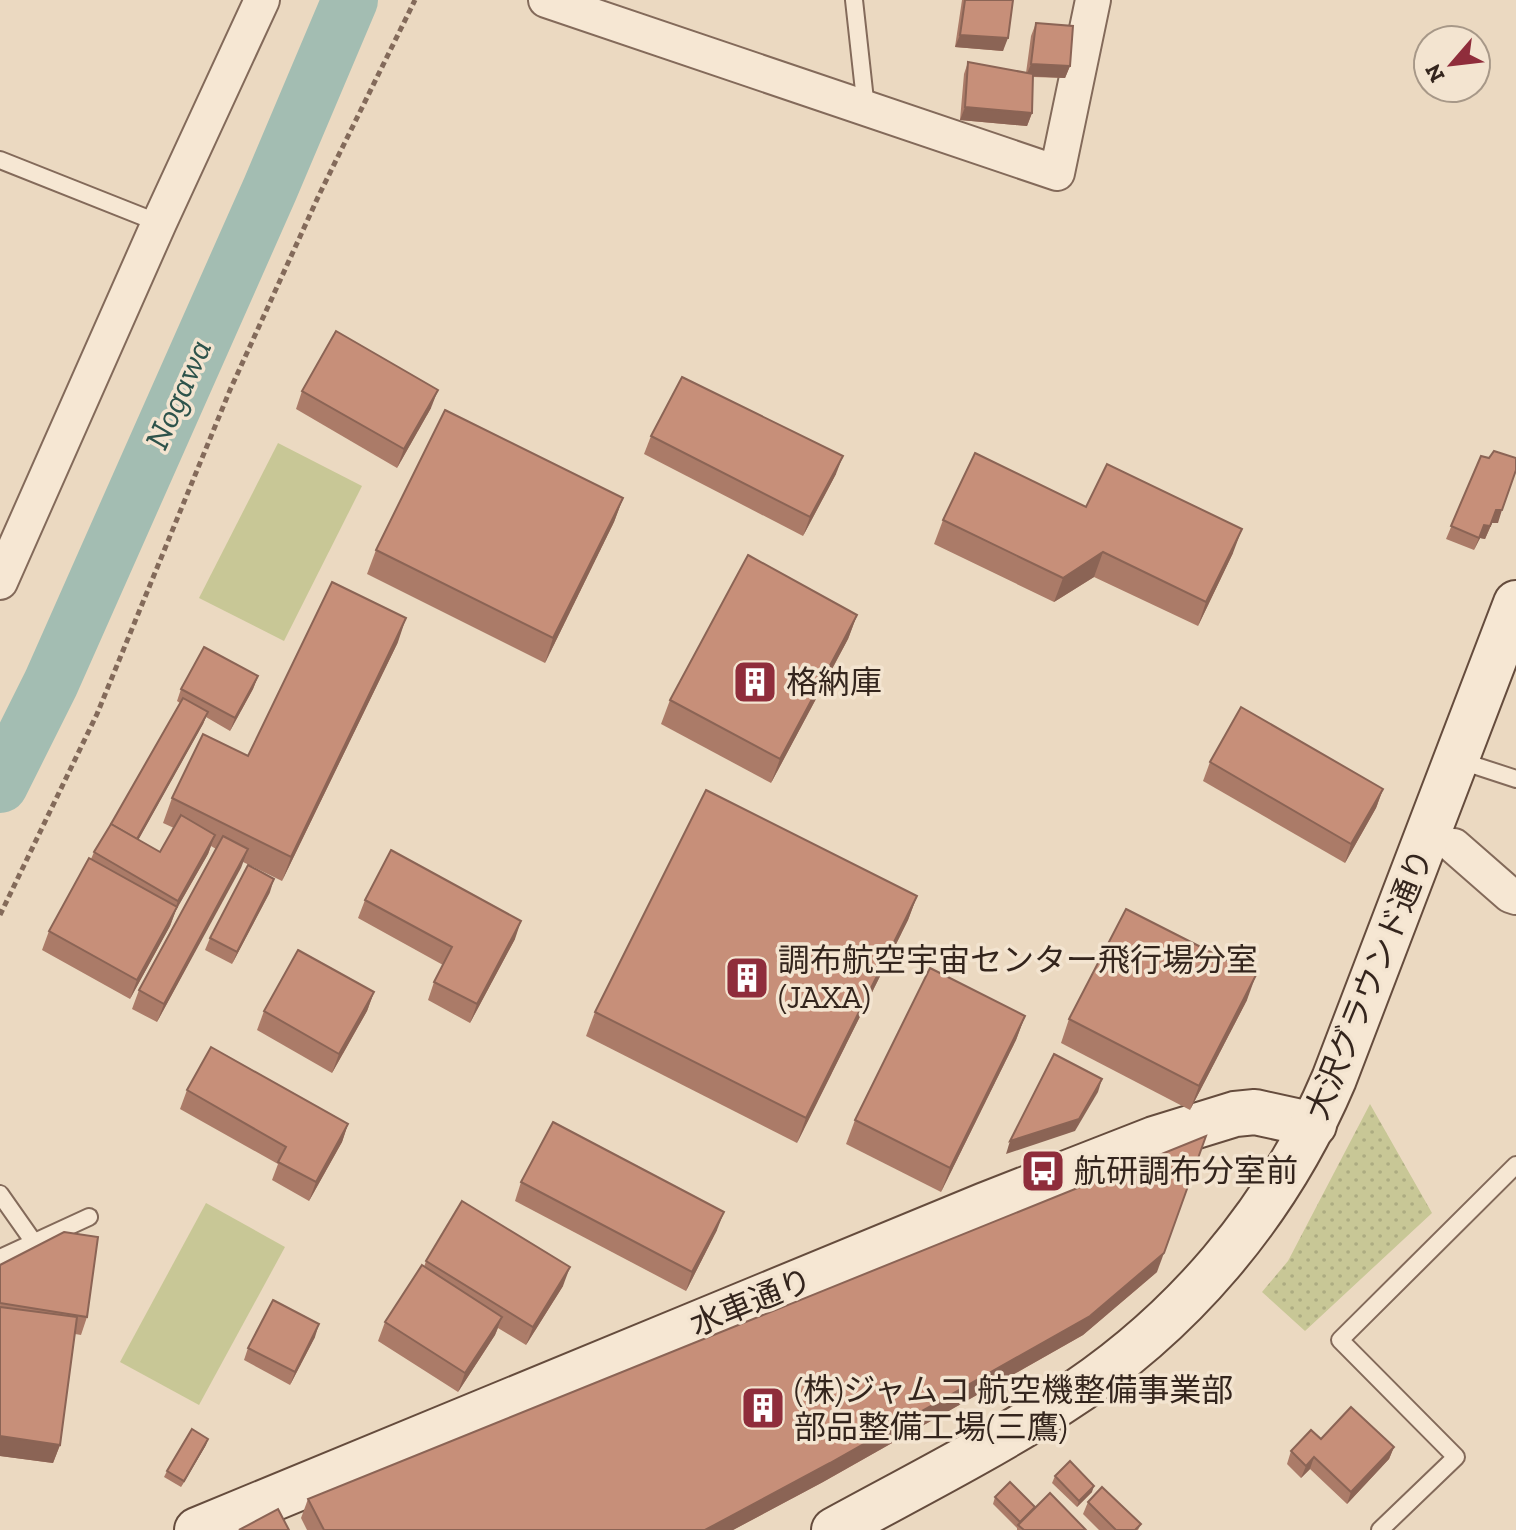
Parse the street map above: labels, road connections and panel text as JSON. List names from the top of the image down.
{
  "streets": {
    "street": ["大沢グラウンド通り", "水車通り"]
  },
  "crossings": [
    ["大沢グラウンド通り", "水車通り"]
  ],
  "water": ["Nogawa"],
  "places": {
    "building": ["格納庫", "調布航空宇宙センター飛行場分室 (JAXA)", "(株)ジャムコ 航空機整備事業部 部品整備工場(三鷹)"],
    "bus stop": ["航研調布分室前"]
  },
  "north": "bottom left"
}
